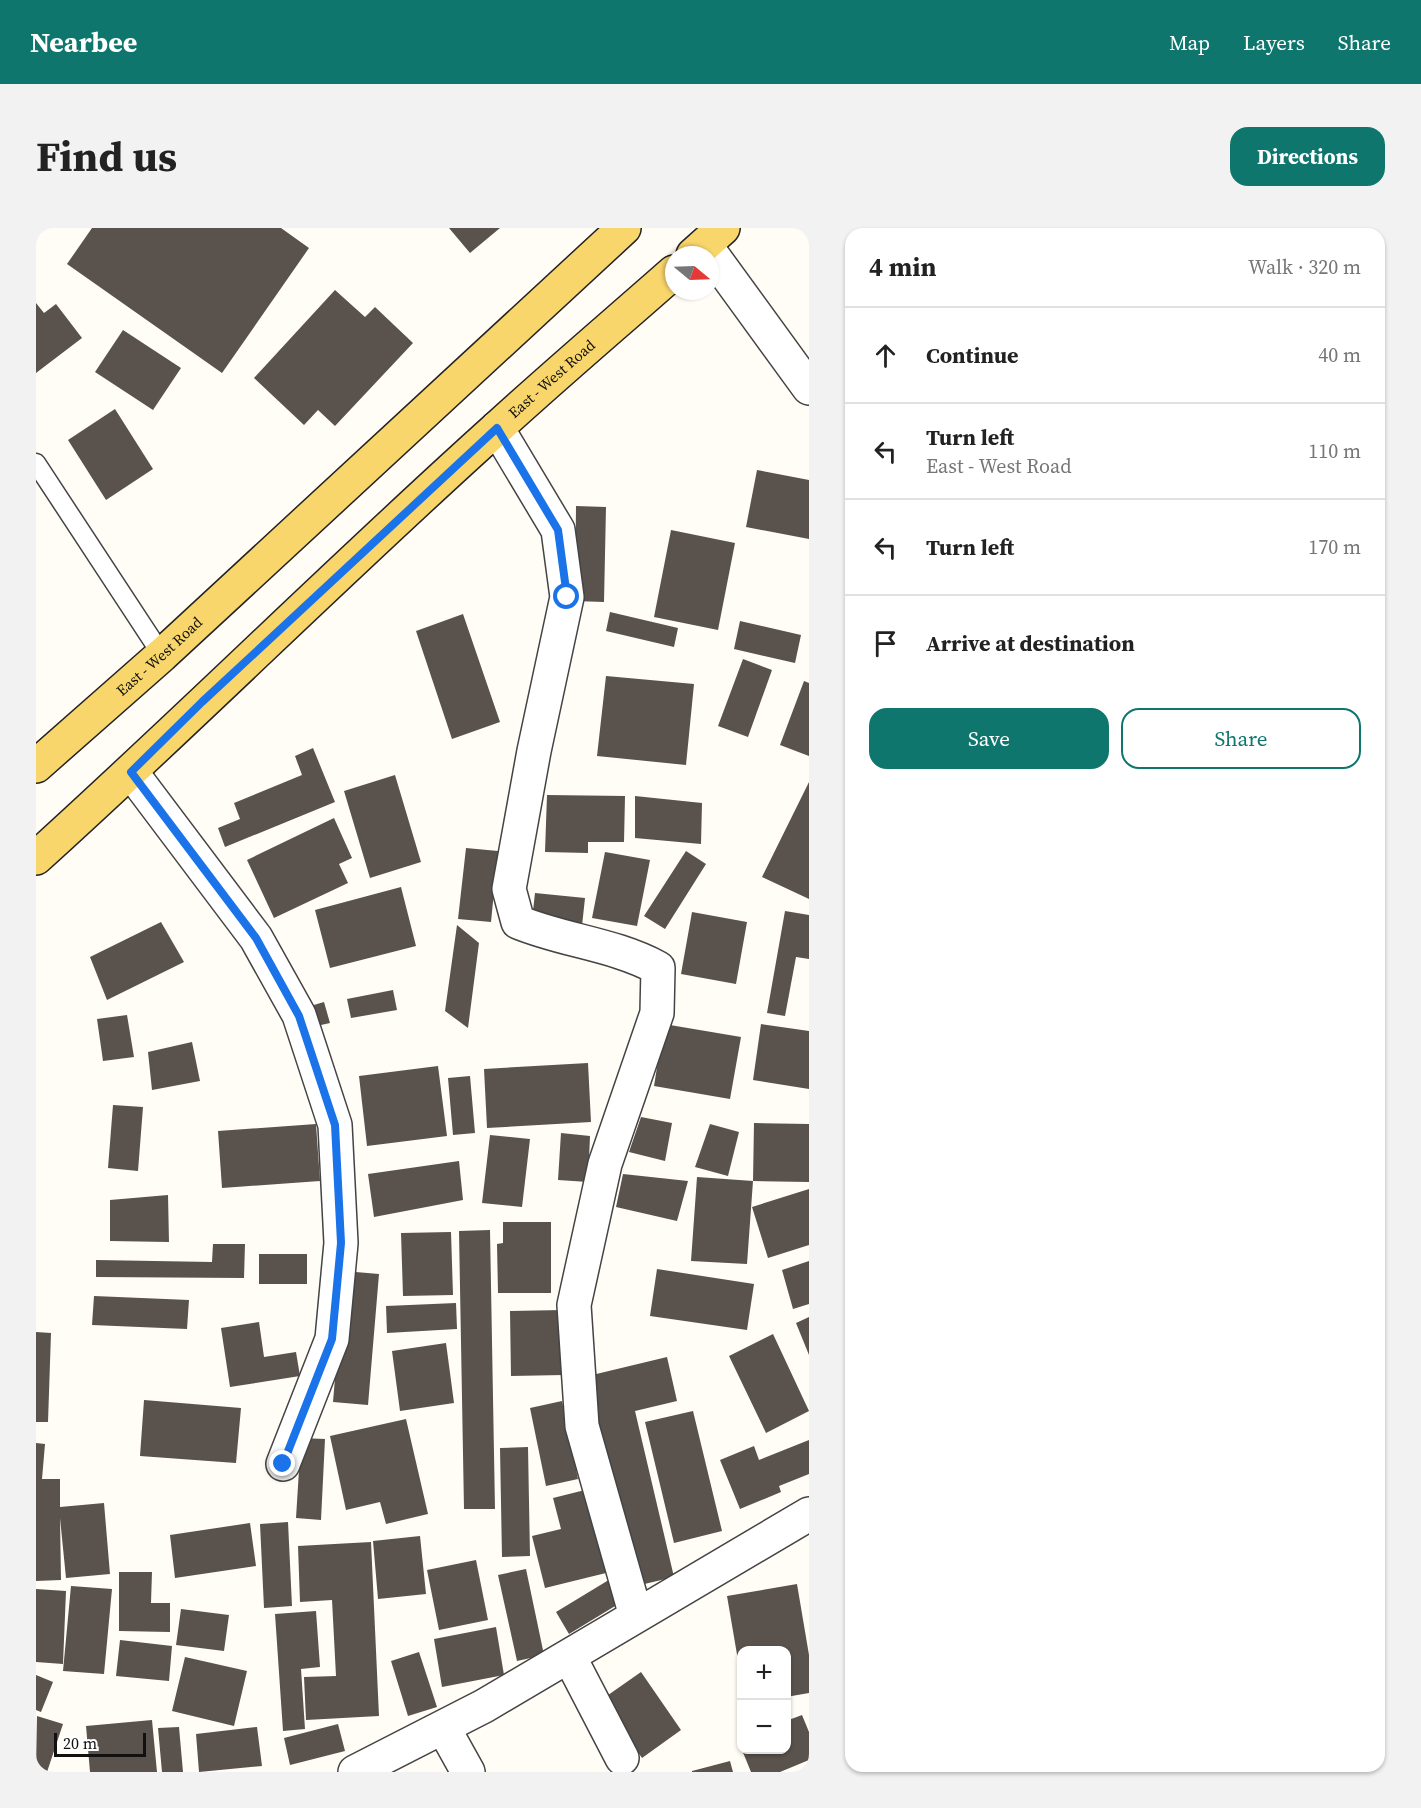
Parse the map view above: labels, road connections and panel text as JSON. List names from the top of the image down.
{
  "streets": {
    "main road": ["East - West Road"]
  },
  "scale_bar": "20 m",
  "north": "right",
  "page": {
    "header": "Nearbee",
    "nav": ["Map", "Layers", "Share"],
    "title": "Find us",
    "buttons": [
      "Directions",
      ["Save", "Share"]
    ],
    "heading": ["4 min", "Walk · 320 m"],
    "list": [
      ["Continue", "40 m"],
      ["Turn left", "East - West Road", "110 m"],
      ["Turn left", "170 m"],
      "Arrive at destination"
    ],
    "map_buttons": ["+", "−"],
    "scale": "20 m"
  }
}
